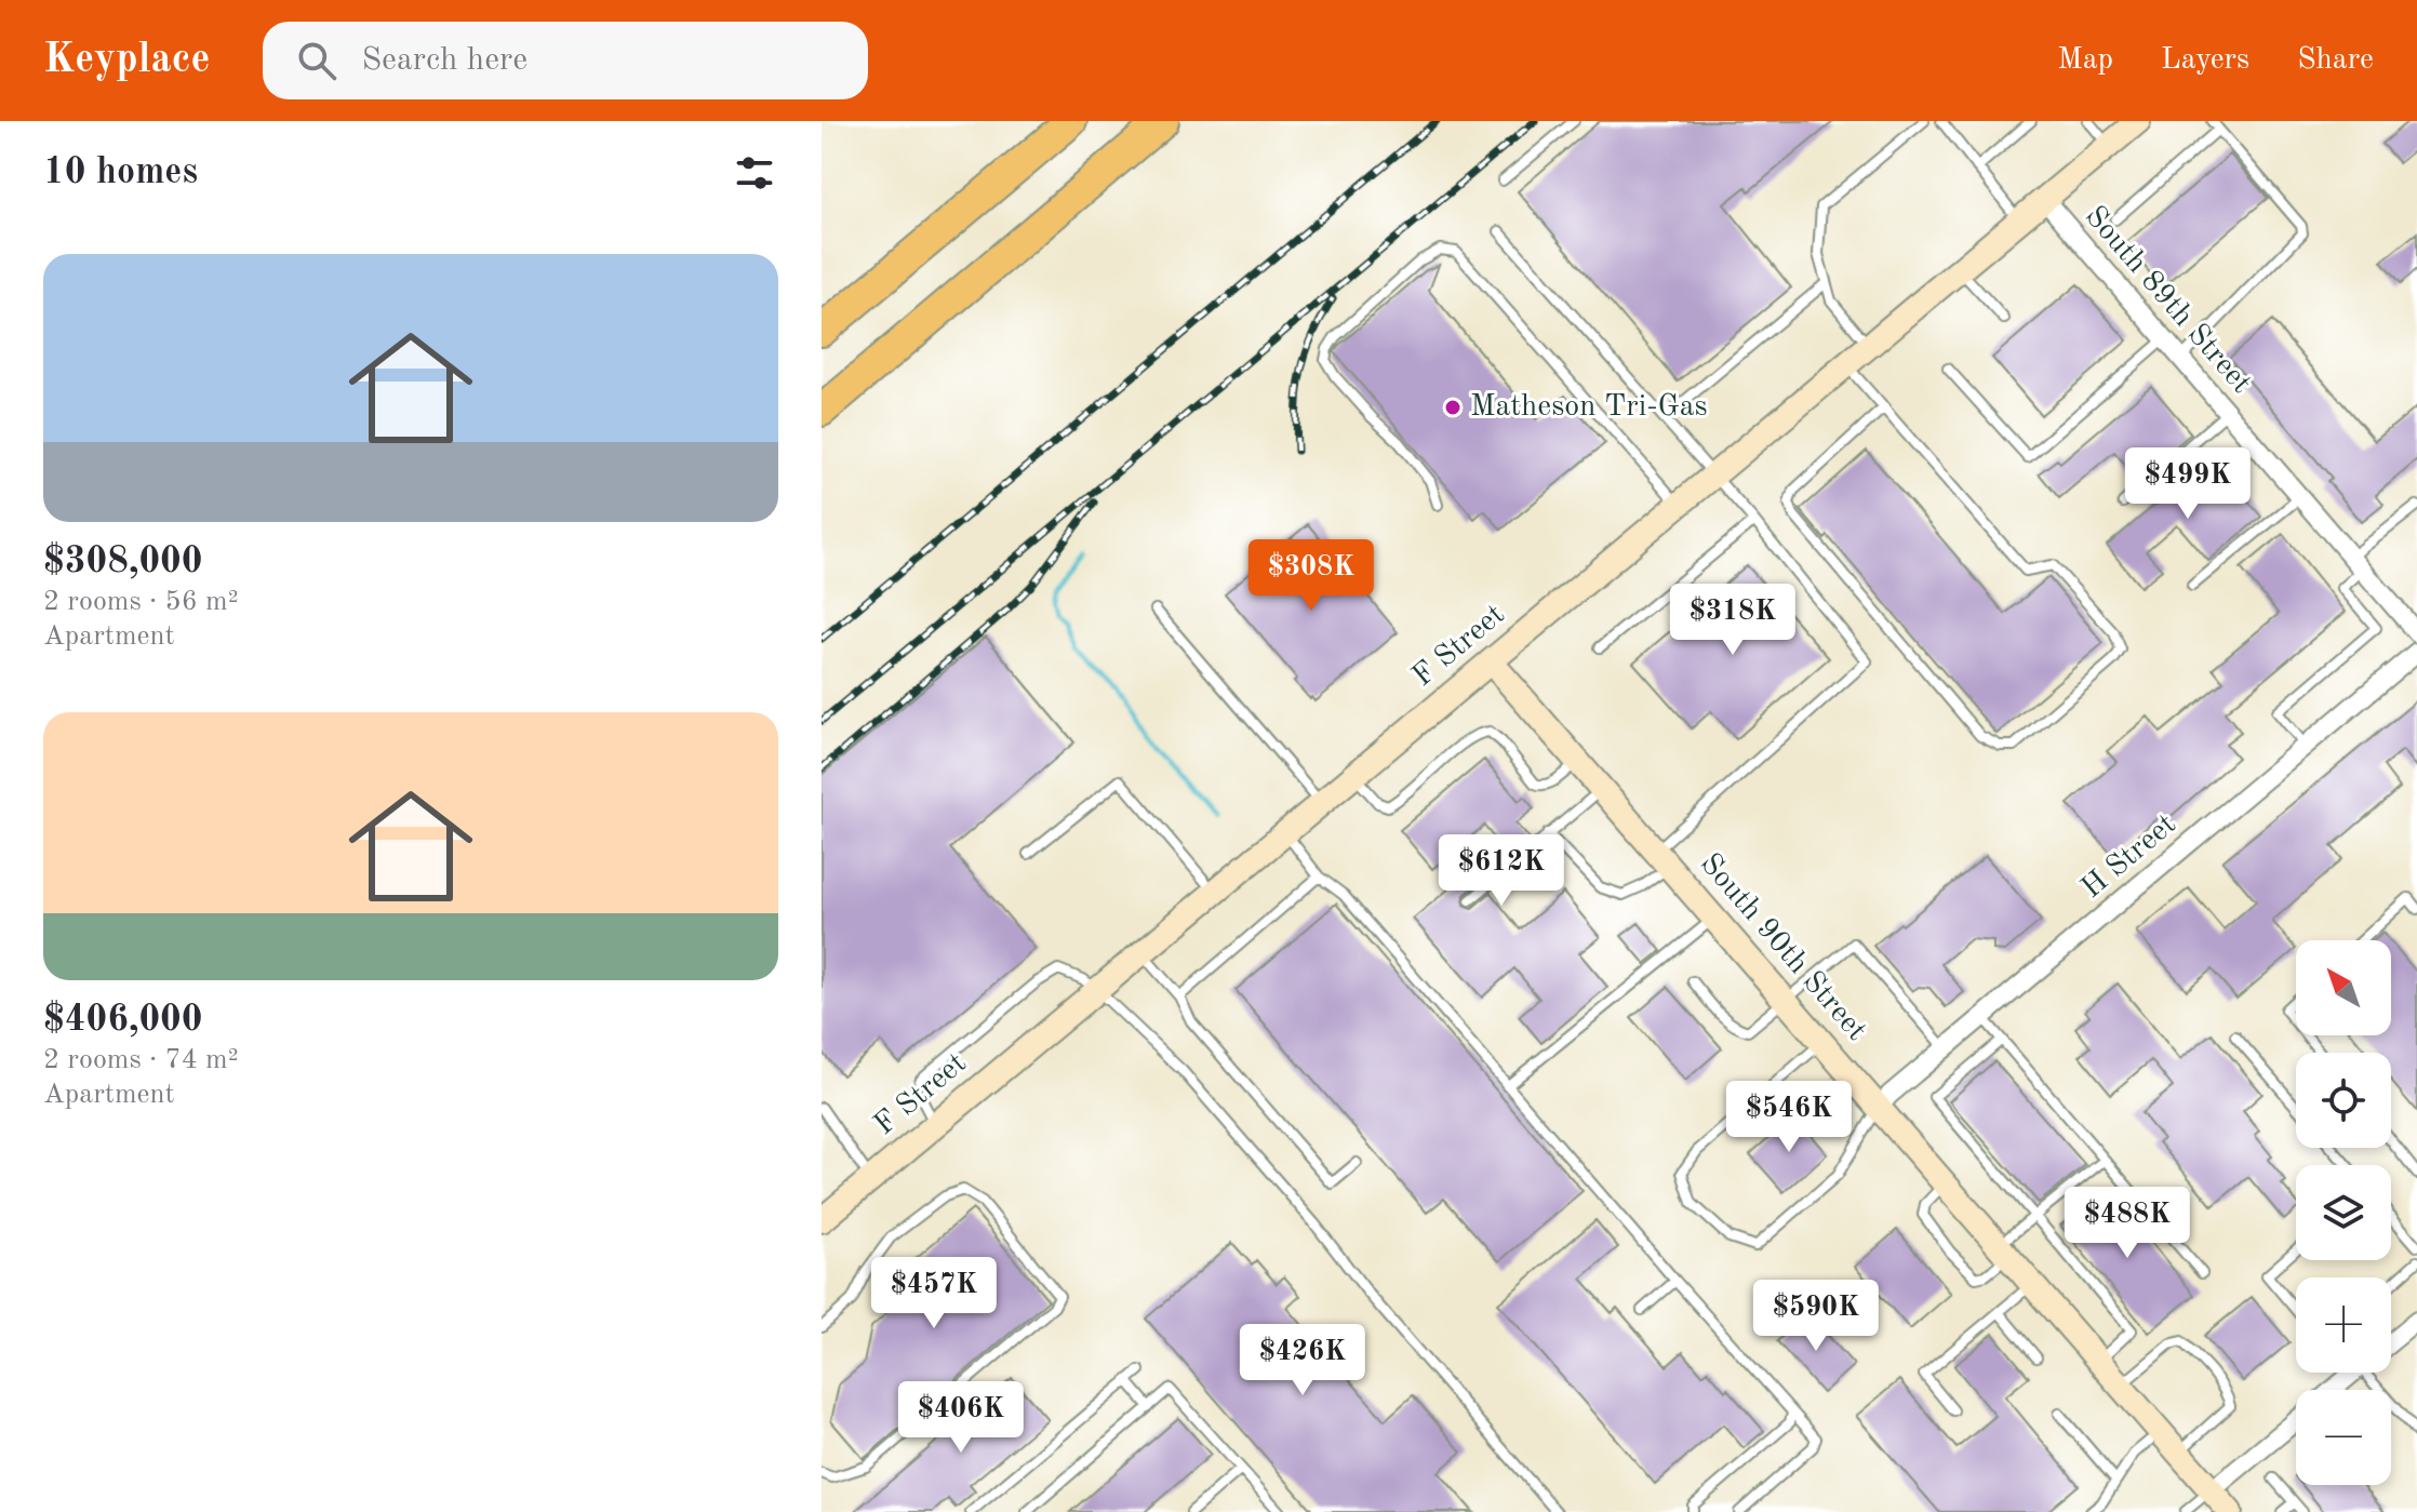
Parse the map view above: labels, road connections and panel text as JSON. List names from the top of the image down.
{
  "streets": {
    "street": [
      "South 89th Street",
      "F Street",
      "H Street",
      "South 90th Street"
    ]
  },
  "crossings": [
    ["South 89th Street", "F Street"],
    ["F Street", "South 90th Street"],
    ["H Street", "South 90th Street"]
  ],
  "places": ["Matheson Tri-Gas"],
  "north": "top left",
  "page": {
    "header": "Keyplace",
    "search": "Search here",
    "nav": ["Map", "Layers", "Share"],
    "heading": "10 homes",
    "list": [
      {
        "name": "$308,000",
        "note": "2 rooms · 56 m² · Apartment"
      },
      {
        "name": "$406,000",
        "note": "2 rooms · 74 m² · Apartment"
      }
    ],
    "price": [
      "$499K",
      "$308K",
      "$318K",
      "$612K",
      "$546K",
      "$488K",
      "$457K",
      "$590K",
      "$426K",
      "$406K"
    ],
    "map_buttons": ["+", "−"]
  }
}
